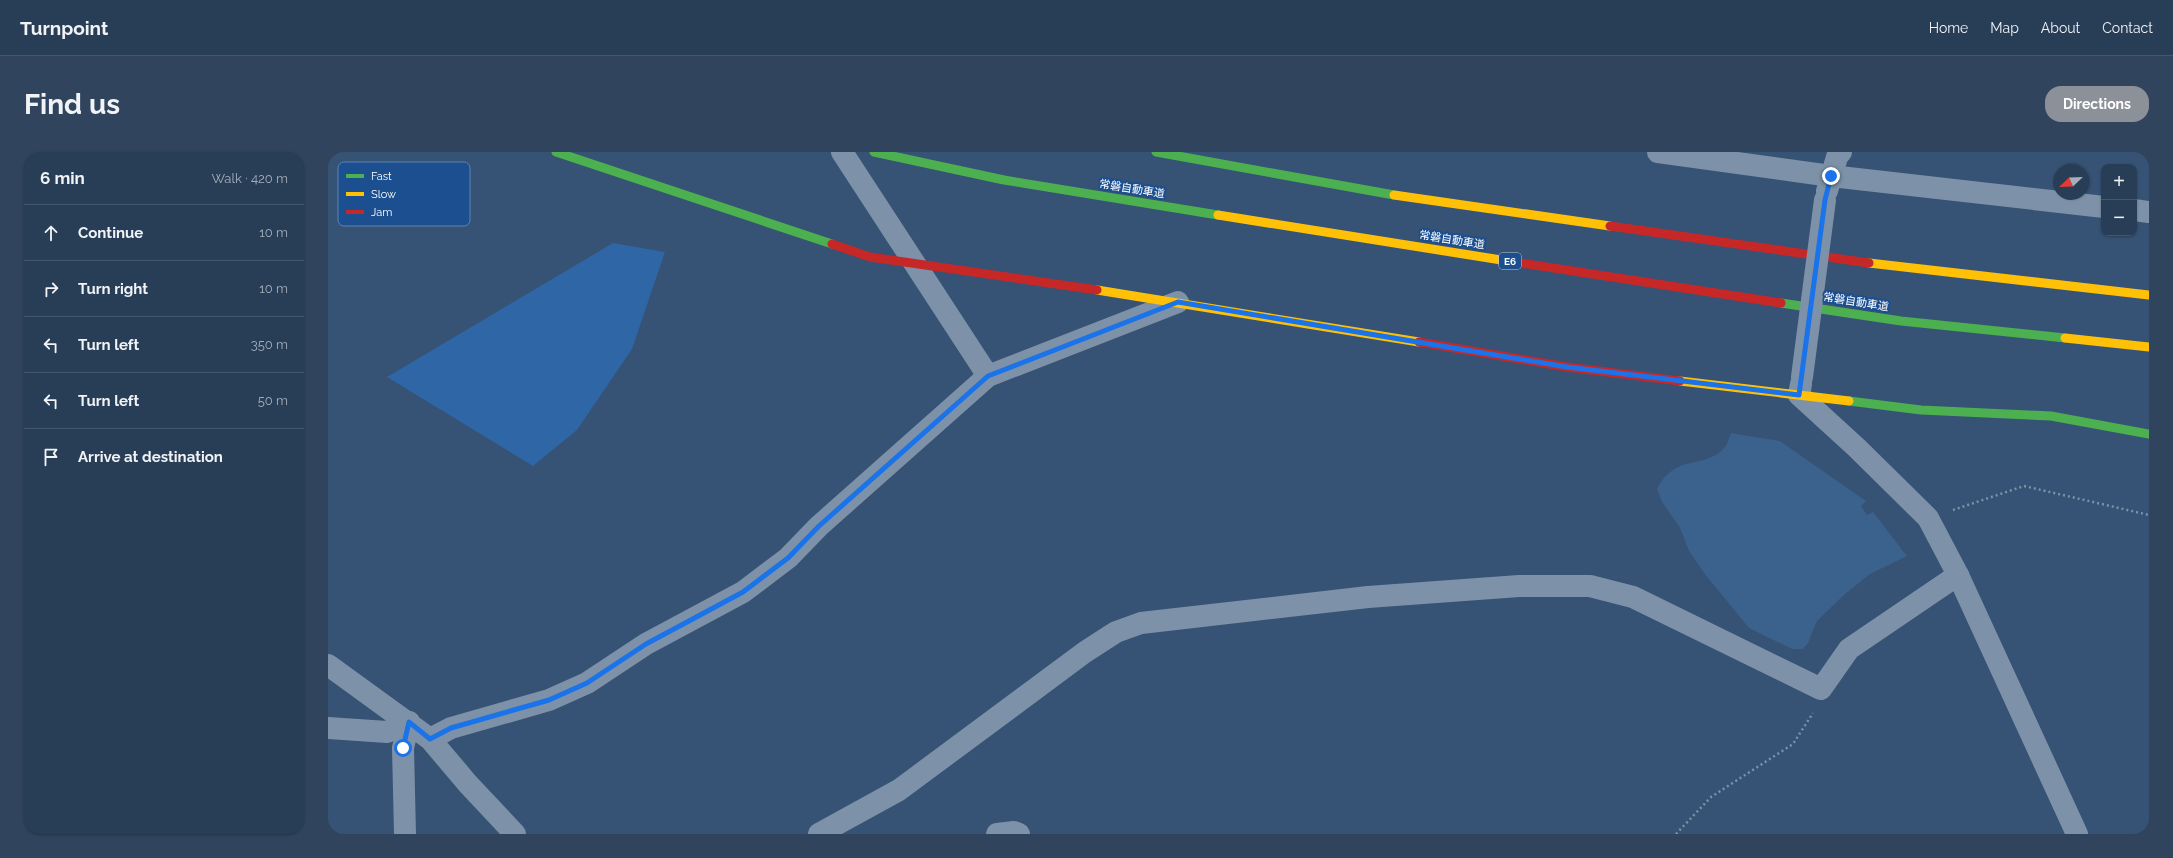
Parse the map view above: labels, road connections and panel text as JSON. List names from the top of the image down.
{
  "streets": {
    "main road": ["常磐自動車道", "E6"]
  },
  "legend": ["Fast", "Slow", "Jam"],
  "north": "bottom left",
  "page": {
    "header": "Turnpoint",
    "nav": [
      "Home",
      "Map",
      "About",
      "Contact"
    ],
    "buttons": "Directions",
    "title": "Find us",
    "heading": ["6 min", "Walk · 420 m"],
    "map_buttons": ["+", "−"],
    "list": [
      ["Continue", "10 m"],
      ["Turn right", "10 m"],
      ["Turn left", "350 m"],
      ["Turn left", "50 m"],
      "Arrive at destination"
    ]
  }
}
